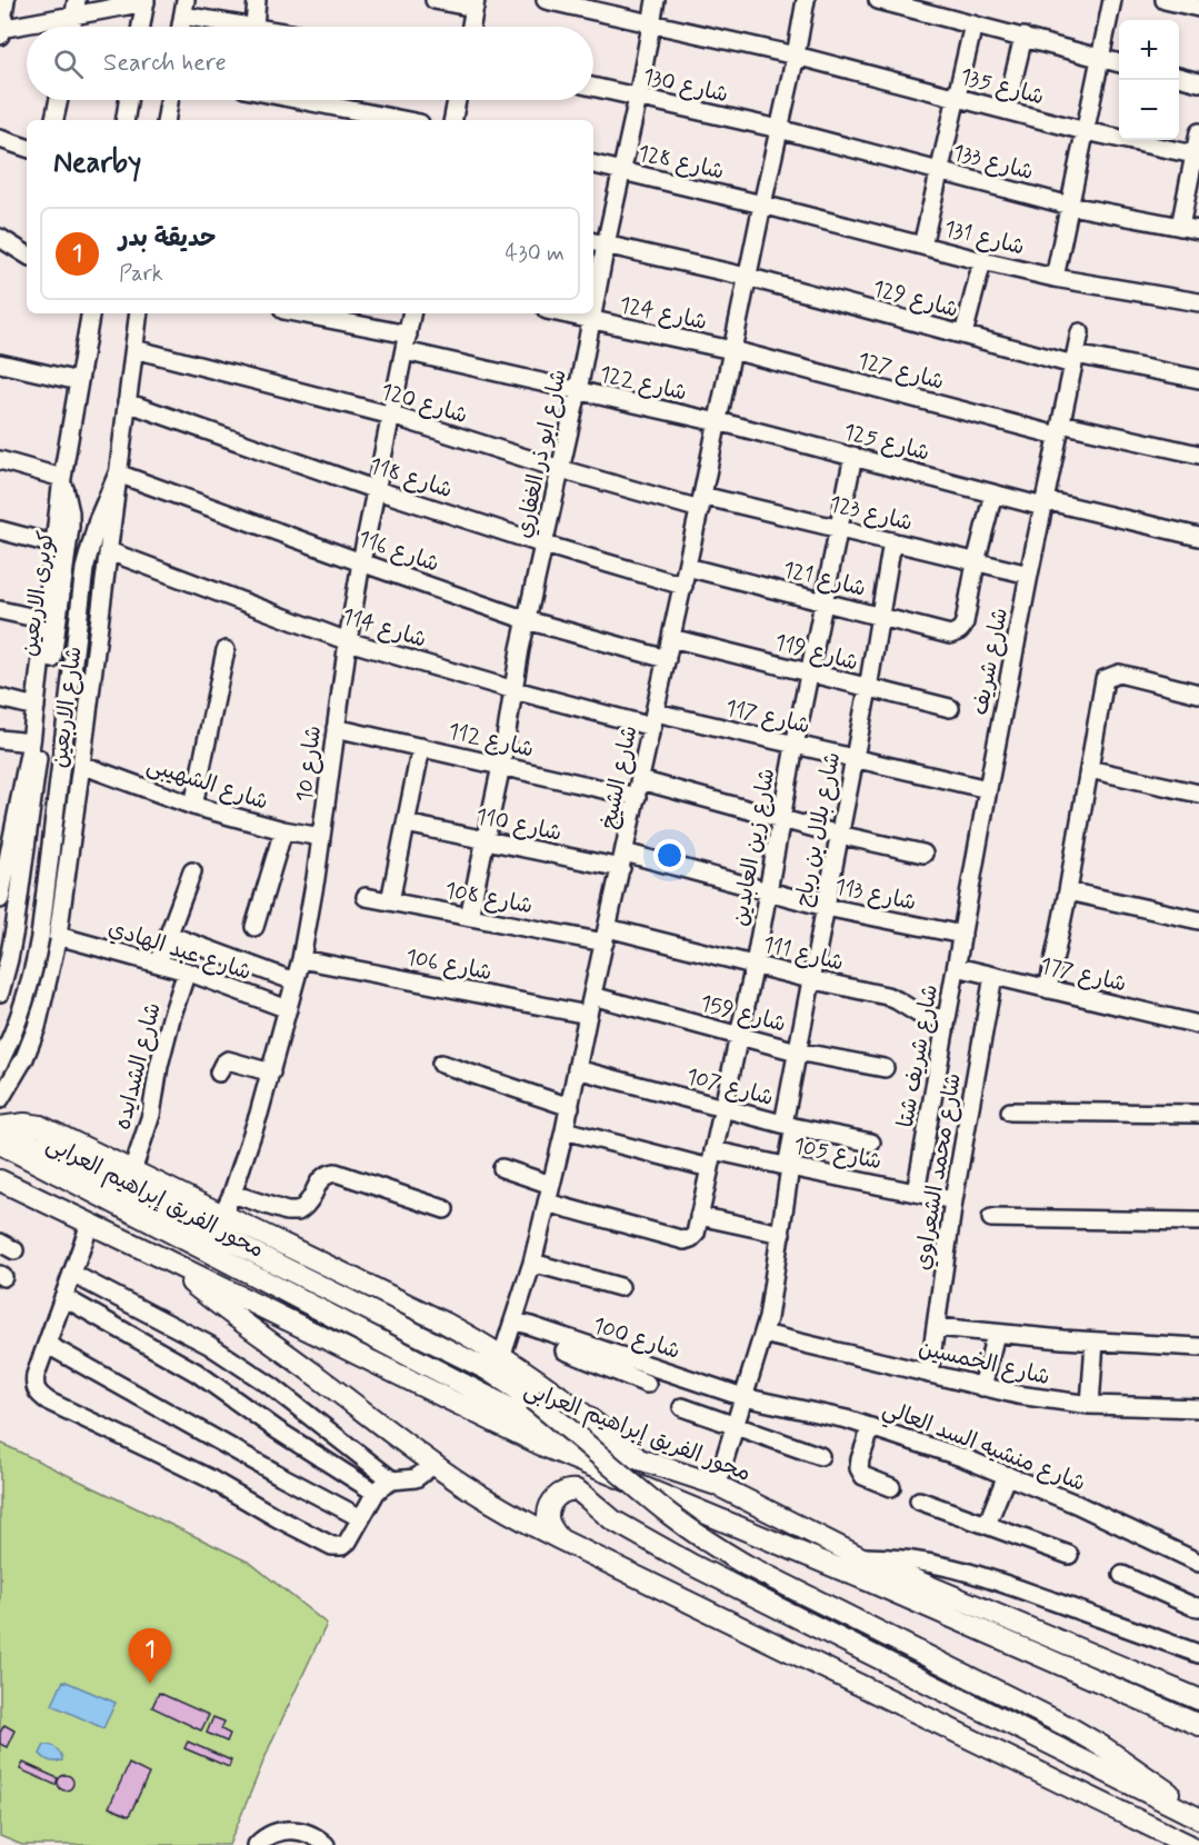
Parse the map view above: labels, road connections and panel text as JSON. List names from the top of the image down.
{
  "streets": {
    "main road": ["محور الفريق إبراهيم العرابى"],
    "street": [
      "شارع 130",
      "شارع 135",
      "شارع 128",
      "شارع 133",
      "شارع 131",
      "شارع 129",
      "شارع 124",
      "شارع 127",
      "شارع 122",
      "شارع 120",
      "شارع 125",
      "شارع ابو ذر الغفاري",
      "شارع 118",
      "شارع 123",
      "شارع 116",
      "شارع 121",
      "كوبرى الاربعين",
      "شارع 114",
      "شارع 119",
      "شارع شريف",
      "شارع الاربعين",
      "شارع 117",
      "شارع 112",
      "شارع 10",
      "شارع الشيخ",
      "شارع الشهيبى",
      "شارع 110",
      "شارع بلال بن رباح",
      "شارع زين العابدين",
      "شارع 113",
      "شارع 108",
      "شارع عبد الهادي",
      "شارع 111",
      "شارع 106",
      "شارع 177",
      "شارع 159",
      "شارع شريف شتا",
      "شارع الشدايده",
      "شارع 107",
      "شارع 105",
      "شارع محمد الشعراوي",
      "شارع 100",
      "شارع الخمسين",
      "شارع منشيه السد العالي"
    ]
  },
  "crossings": [
    ["شارع 130", "شارع 133"],
    ["شارع 130", "شارع ابو ذر الغفاري"],
    ["شارع 130", "شارع الشيخ"],
    ["شارع 135", "شارع ابو ذر الغفاري"],
    ["شارع 135", "شارع الشيخ"],
    ["شارع 128", "شارع 131"],
    ["شارع 128", "شارع ابو ذر الغفاري"],
    ["شارع 128", "شارع الشيخ"],
    ["شارع 133", "شارع الشيخ"],
    ["شارع 131", "شارع الشيخ"],
    ["شارع 129", "شارع ابو ذر الغفاري"],
    ["شارع 129", "شارع شريف"],
    ["شارع 129", "شارع الشيخ"],
    ["شارع 124", "شارع 127"],
    ["شارع 124", "شارع ابو ذر الغفاري"],
    ["شارع 124", "شارع الشيخ"],
    ["شارع 127", "شارع شريف"],
    ["شارع 127", "شارع الشيخ"],
    ["شارع 122", "شارع 125"],
    ["شارع 122", "شارع ابو ذر الغفاري"],
    ["شارع 122", "شارع 10"],
    ["شارع 122", "شارع الشيخ"],
    ["شارع 120", "شارع ابو ذر الغفاري"],
    ["شارع 120", "شارع 123"],
    ["شارع 120", "شارع الاربعين"],
    ["شارع 120", "شارع 10"],
    ["شارع 120", "شارع الشيخ"],
    ["شارع 125", "شارع شريف"],
    ["شارع 125", "شارع الشيخ"],
    ["شارع 125", "شارع زين العابدين"],
    ["شارع ابو ذر الغفاري", "شارع 118"],
    ["شارع ابو ذر الغفاري", "شارع 116"],
    ["شارع ابو ذر الغفاري", "شارع 114"],
    ["شارع ابو ذر الغفاري", "شارع 112"],
    ["شارع ابو ذر الغفاري", "شارع 110"],
    ["شارع ابو ذر الغفاري", "شارع 108"],
    ["شارع 118", "شارع الاربعين"],
    ["شارع 118", "شارع 10"],
    ["شارع 118", "شارع الشيخ"],
    ["شارع 123", "شارع 121"],
    ["شارع 123", "شارع شريف"],
    ["شارع 123", "شارع الشيخ"],
    ["شارع 123", "شارع بلال بن رباح"],
    ["شارع 123", "شارع زين العابدين"],
    ["شارع 116", "كوبرى الاربعين"],
    ["شارع 116", "شارع الاربعين"],
    ["شارع 116", "شارع 10"],
    ["شارع 116", "شارع الشيخ"],
    ["شارع 121", "شارع الشيخ"],
    ["شارع 121", "شارع بلال بن رباح"],
    ["شارع 121", "شارع زين العابدين"],
    ["كوبرى الاربعين", "شارع الاربعين"],
    ["شارع 114", "شارع الاربعين"],
    ["شارع 114", "شارع 117"],
    ["شارع 114", "شارع 10"],
    ["شارع 114", "شارع الشيخ"],
    ["شارع 119", "شارع الشيخ"],
    ["شارع 119", "شارع بلال بن رباح"],
    ["شارع 119", "شارع زين العابدين"],
    ["شارع شريف", "شارع 117"],
    ["شارع شريف", "شارع 113"],
    ["شارع شريف", "شارع 177"],
    ["شارع شريف", "شارع شريف شتا"],
    ["شارع الاربعين", "شارع الشهيبى"],
    ["شارع الاربعين", "شارع عبد الهادي"],
    ["شارع 117", "شارع الشيخ"],
    ["شارع 117", "شارع بلال بن رباح"],
    ["شارع 117", "شارع زين العابدين"],
    ["شارع 112", "شارع 10"],
    ["شارع 112", "شارع الشيخ"],
    ["شارع 112", "شارع بلال بن رباح"],
    ["شارع 112", "شارع زين العابدين"],
    ["شارع 10", "شارع الشهيبى"],
    ["شارع 10", "شارع عبد الهادي"],
    ["شارع 10", "شارع 106"],
    ["شارع الشيخ", "شارع 110"],
    ["شارع الشيخ", "شارع زين العابدين"],
    ["شارع الشيخ", "شارع 113"],
    ["شارع الشيخ", "شارع 108"],
    ["شارع الشيخ", "شارع 111"],
    ["شارع الشيخ", "شارع 106"],
    ["شارع الشيخ", "شارع 159"],
    ["شارع الشيخ", "شارع 107"],
    ["شارع الشيخ", "شارع 100"],
    ["شارع 110", "شارع 113"],
    ["شارع بلال بن رباح", "شارع 113"],
    ["شارع بلال بن رباح", "شارع 111"],
    ["شارع بلال بن رباح", "شارع 159"],
    ["شارع بلال بن رباح", "شارع 107"],
    ["شارع بلال بن رباح", "شارع 105"],
    ["شارع بلال بن رباح", "محور الفريق إبراهيم العرابى"],
    ["شارع بلال بن رباح", "شارع 100"],
    ["شارع بلال بن رباح", "شارع الخمسين"],
    ["شارع بلال بن رباح", "شارع منشيه السد العالي"],
    ["شارع زين العابدين", "شارع 113"],
    ["شارع زين العابدين", "شارع 111"],
    ["شارع زين العابدين", "شارع 159"],
    ["شارع زين العابدين", "شارع 107"],
    ["شارع زين العابدين", "شارع 105"],
    ["شارع 108", "شارع 111"],
    ["شارع عبد الهادي", "شارع الشدايده"],
    ["شارع 111", "شارع شريف شتا"],
    ["شارع 177", "شارع شريف شتا"],
    ["شارع 177", "شارع محمد الشعراوي"],
    ["شارع شريف شتا", "شارع 105"],
    ["شارع 105", "شارع محمد الشعراوي"],
    ["شارع محمد الشعراوي", "شارع الخمسين"],
    ["شارع 100", "شارع منشيه السد العالي"]
  ],
  "page": {
    "map_buttons": ["+", "−"],
    "search": "Search here",
    "heading": "Nearby",
    "list": [
      {
        "mark": "1",
        "name": "حديقة بدر",
        "note": "Park",
        "value": "430 m"
      }
    ],
    "pins": "1"
  }
}
